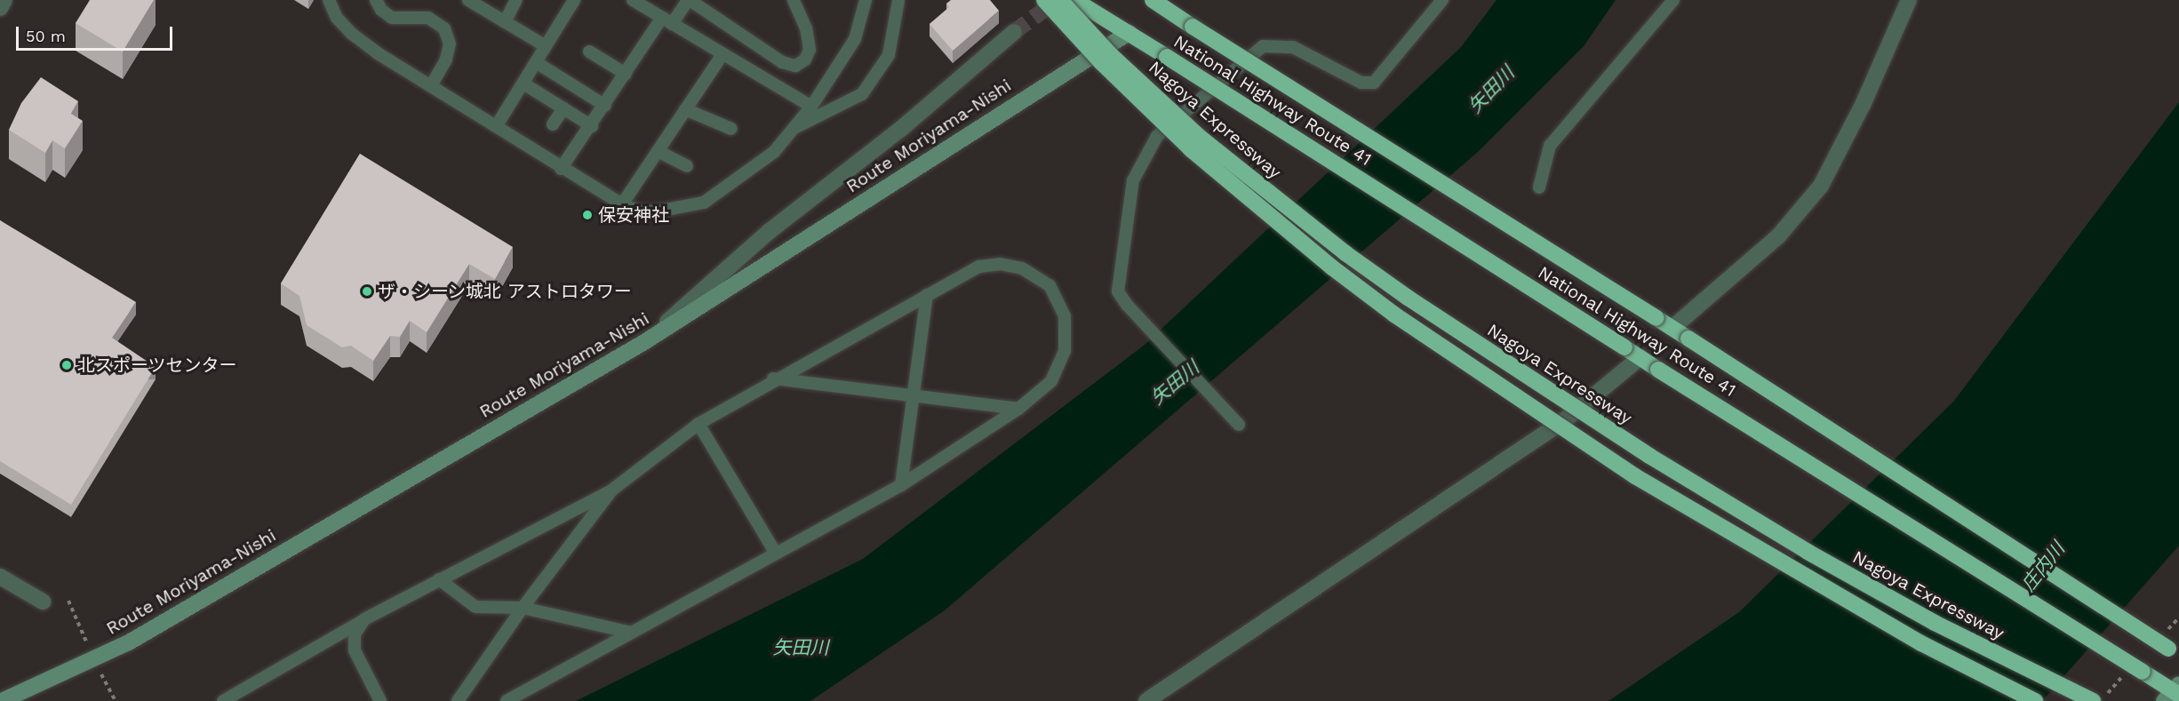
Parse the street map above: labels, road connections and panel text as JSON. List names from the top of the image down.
{
  "streets": {
    "highway": ["National Highway Route 41", "Nagoya Expressway"],
    "main road": ["Route Moriyama-Nishi"]
  },
  "crossings": [
    ["National Highway Route 41", "Route Moriyama-Nishi"]
  ],
  "water": ["矢田川", "庄内川"],
  "places": ["保安神社", "ザ・シーン城北 アストロタワー", "北スポーツセンター"],
  "scale_bar": "50 m"
}
